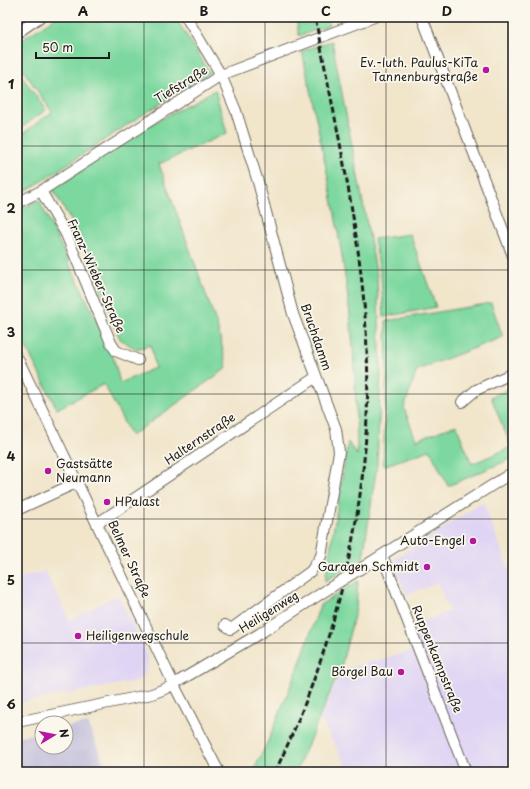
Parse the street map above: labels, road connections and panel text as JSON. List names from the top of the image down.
{
  "streets": {
    "street": [
      "Tiefstraße",
      "Franz-Wieber-Straße",
      "Bruchdamm",
      "Halternstraße",
      "Belmer Straße",
      "Heiligenweg",
      "Ruppenkampstraße"
    ]
  },
  "crossings": [
    ["Tiefstraße", "Franz-Wieber-Straße"],
    ["Tiefstraße", "Bruchdamm"],
    ["Bruchdamm", "Halternstraße"],
    ["Halternstraße", "Belmer Straße"],
    ["Belmer Straße", "Heiligenweg"],
    ["Heiligenweg", "Ruppenkampstraße"]
  ],
  "places": [
    "Ev.-luth. Paulus-KiTa Tannenburgstraße",
    "Gastsätte Neumann",
    "HPalast",
    "Auto-Engel",
    "Garagen Schmidt",
    "Heiligenwegschule",
    "Börgel Bau"
  ],
  "scale_bar": "50 m",
  "north": "right",
  "grid": {
    "columns": [
      "A",
      "B",
      "C",
      "D"
    ],
    "rows": [
      "1",
      "2",
      "3",
      "4",
      "5",
      "6"
    ]
  }
}
